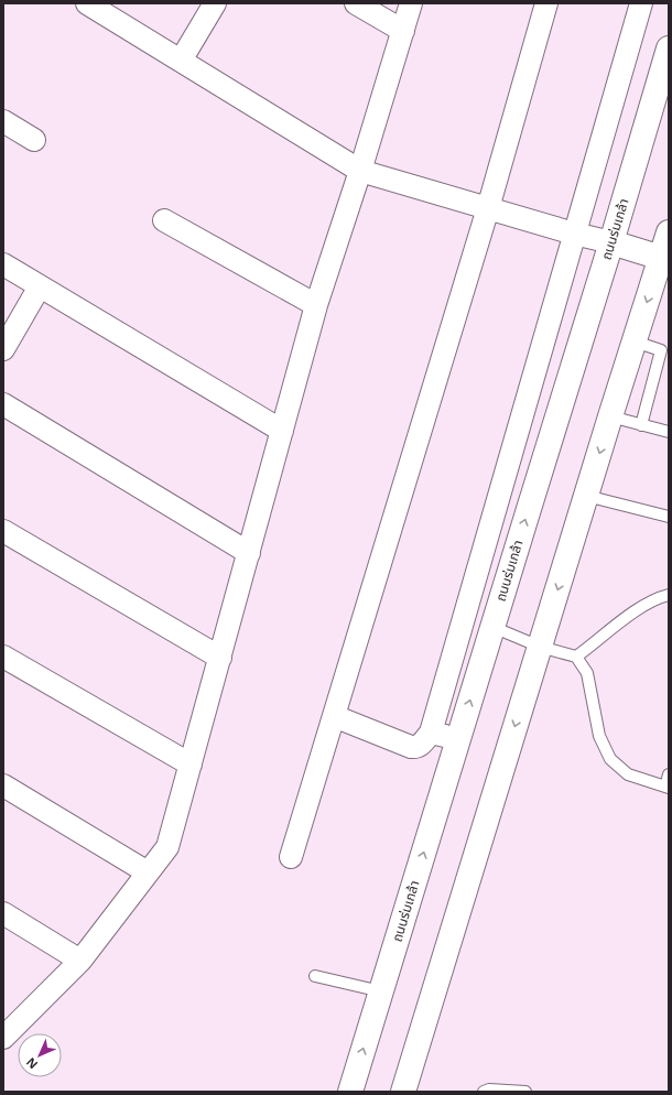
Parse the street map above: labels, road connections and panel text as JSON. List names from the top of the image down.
{
  "streets": {
    "main road": ["ถนนร่มเกล้า"]
  },
  "north": "bottom left"
}
